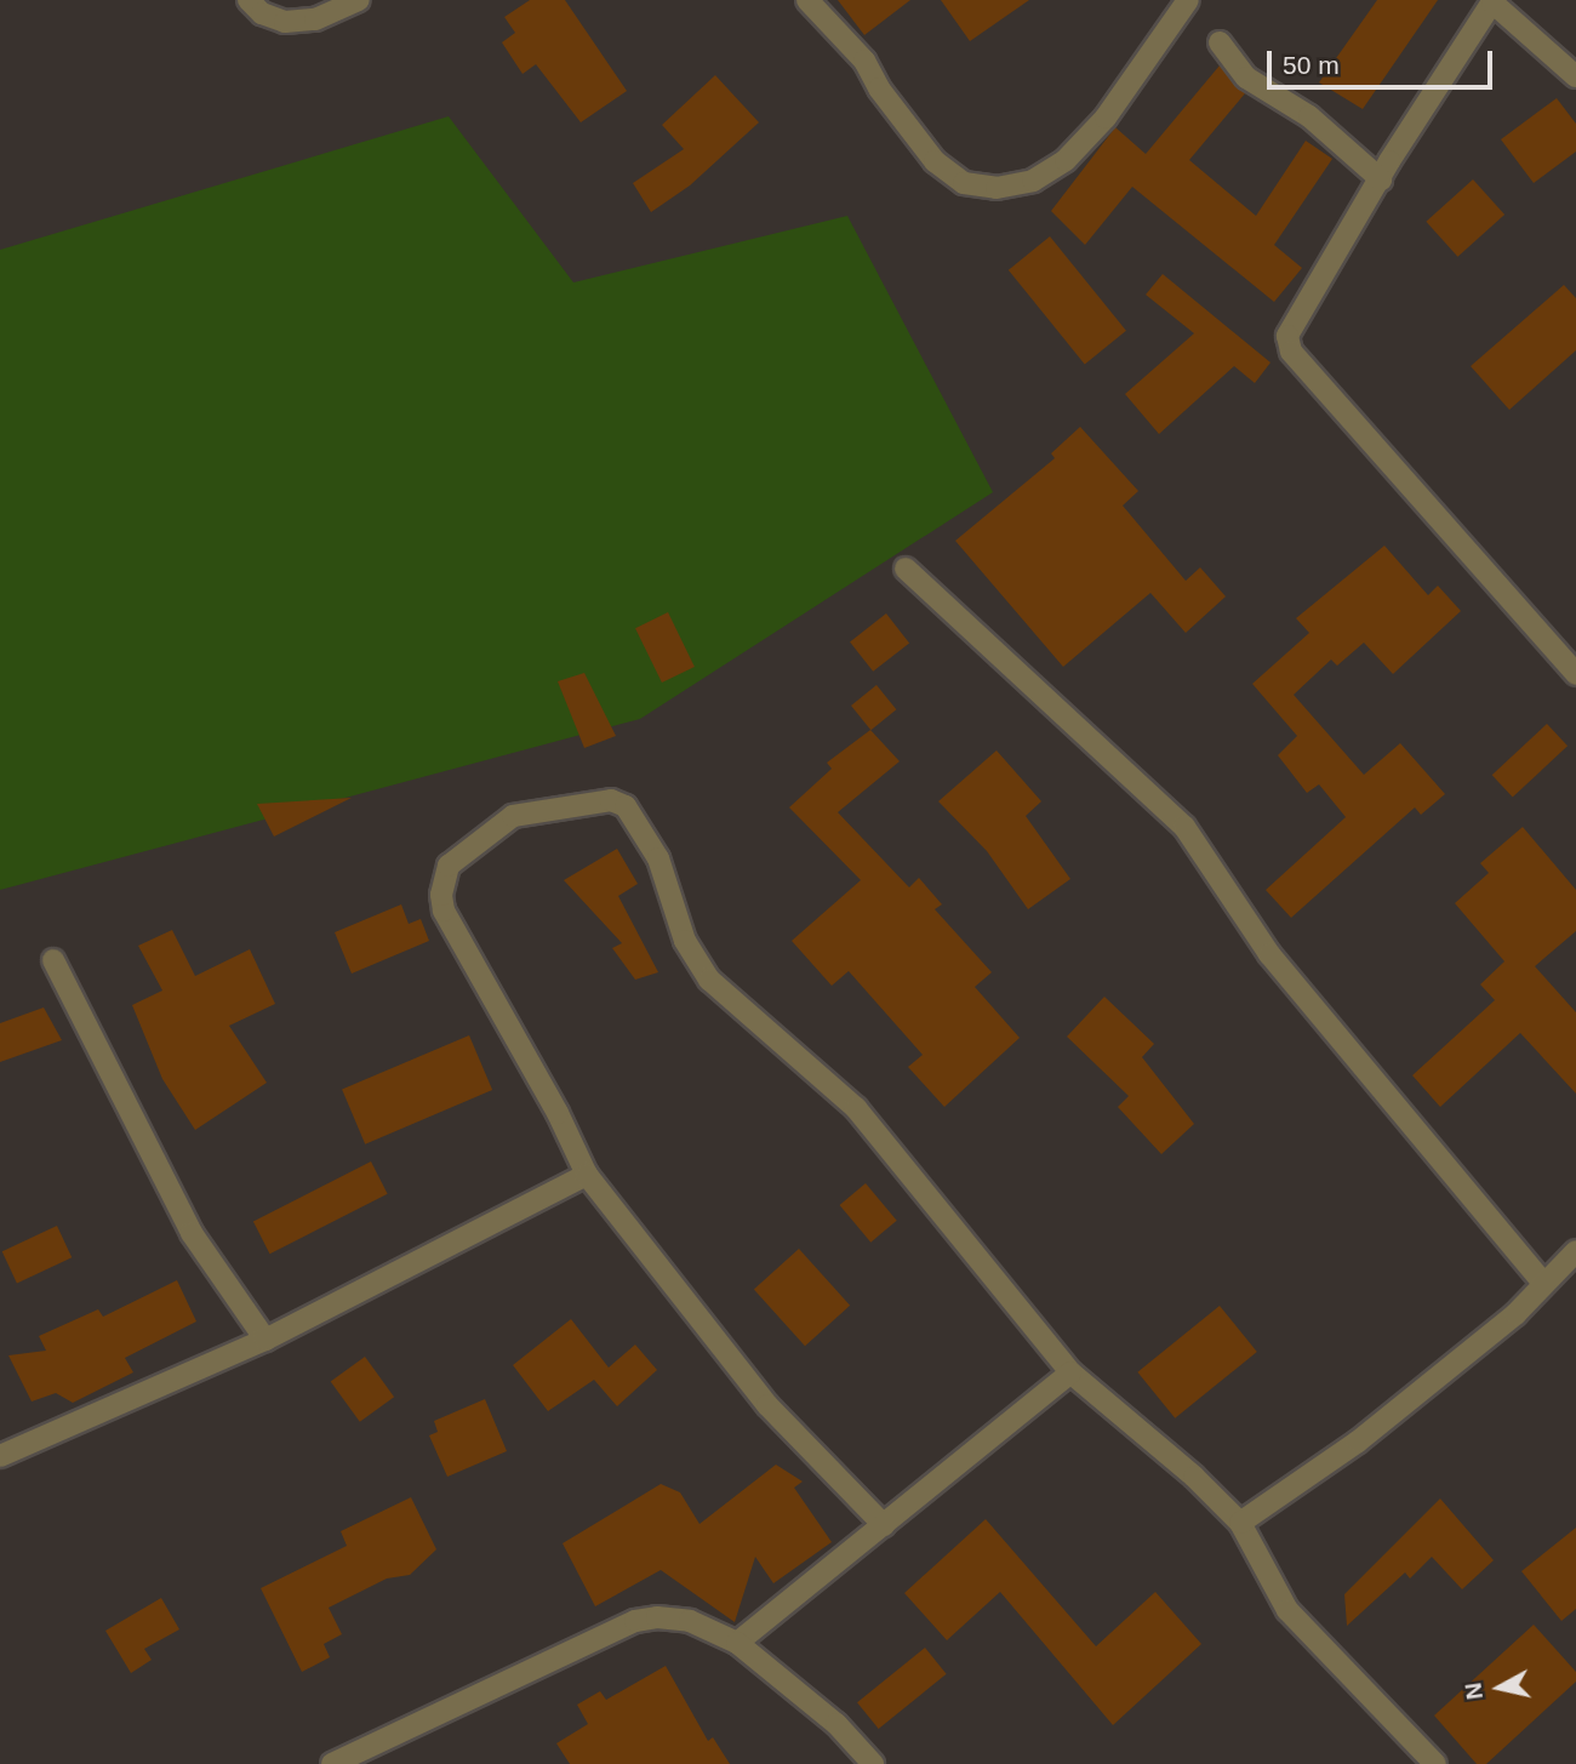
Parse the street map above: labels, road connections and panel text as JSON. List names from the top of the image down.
{
  "scale_bar": "50 m",
  "north": "left"
}
